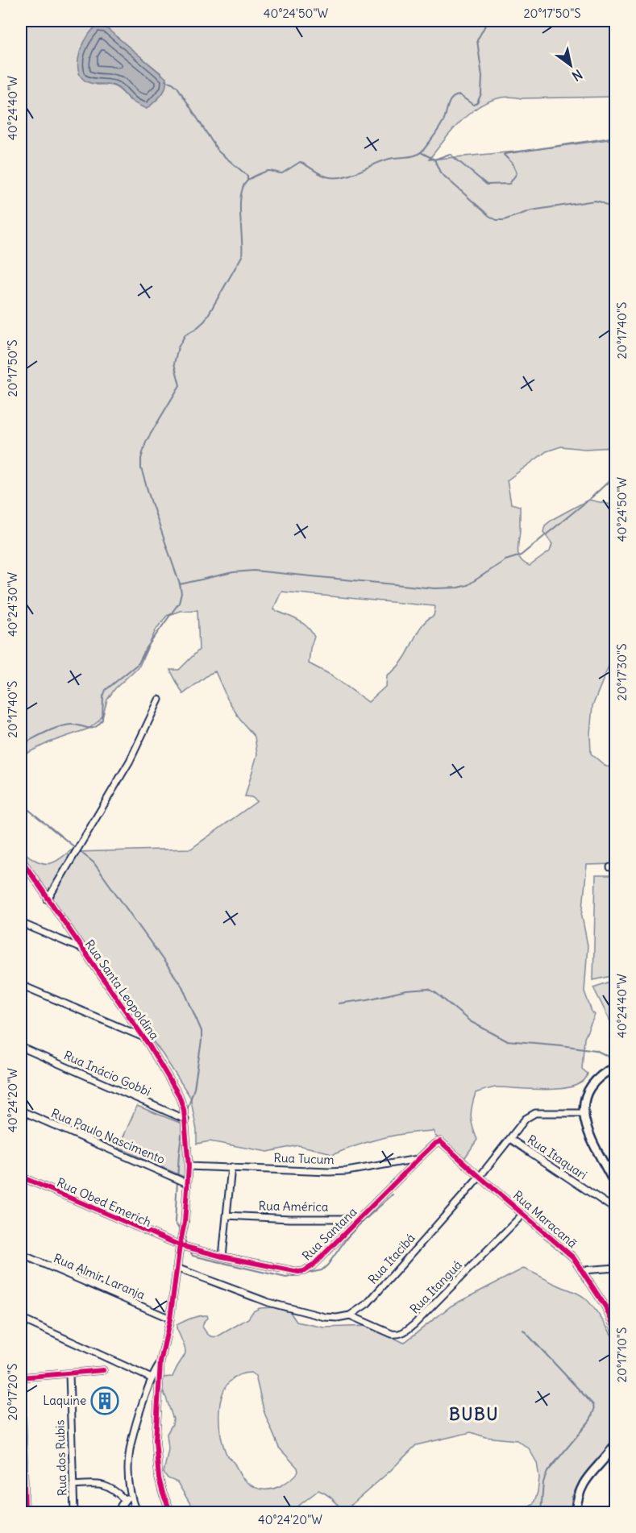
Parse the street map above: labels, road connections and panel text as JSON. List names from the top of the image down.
{
  "streets": {
    "street": [
      "Rua Santa Leopoldina",
      "Rua Inácio Gobbi",
      "Rua Paulo Nascimento",
      "Rua Itaquari",
      "Rua Tucum",
      "Rua Obed Emerich",
      "Rua América",
      "Rua Maracanã",
      "Rua Santana",
      "Rua Itacibá",
      "Rua Almir Laranja",
      "Rua Itanguá",
      "Rua dos Rubis"
    ]
  },
  "crossings": [
    ["Rua Santa Leopoldina", "Rua Inácio Gobbi"],
    ["Rua Santa Leopoldina", "Rua Paulo Nascimento"],
    ["Rua Santa Leopoldina", "Rua Tucum"],
    ["Rua Santa Leopoldina", "Rua Obed Emerich"],
    ["Rua Santa Leopoldina", "Rua Santana"],
    ["Rua Santa Leopoldina", "Rua Almir Laranja"],
    ["Rua Itaquari", "Rua Itacibá"],
    ["Rua Tucum", "Rua Santana"],
    ["Rua Obed Emerich", "Rua Santana"],
    ["Rua América", "Rua Santana"],
    ["Rua Maracanã", "Rua Santana"],
    ["Rua Maracanã", "Rua Itacibá"],
    ["Rua Maracanã", "Rua Itanguá"],
    ["Rua Itacibá", "Rua Itanguá"]
  ],
  "districts": ["BUBU"],
  "places": {
    "building": ["Laquine"]
  },
  "north": "bottom right",
  "coordinates": [
    "40°24'50\"W",
    "20°17'50\"S",
    "40°24'40\"W",
    "20°17'40\"S",
    "40°24'30\"W",
    "20°17'30\"S",
    "40°24'20\"W",
    "20°17'10\"S",
    "20°17'20\"S"
  ]
}
